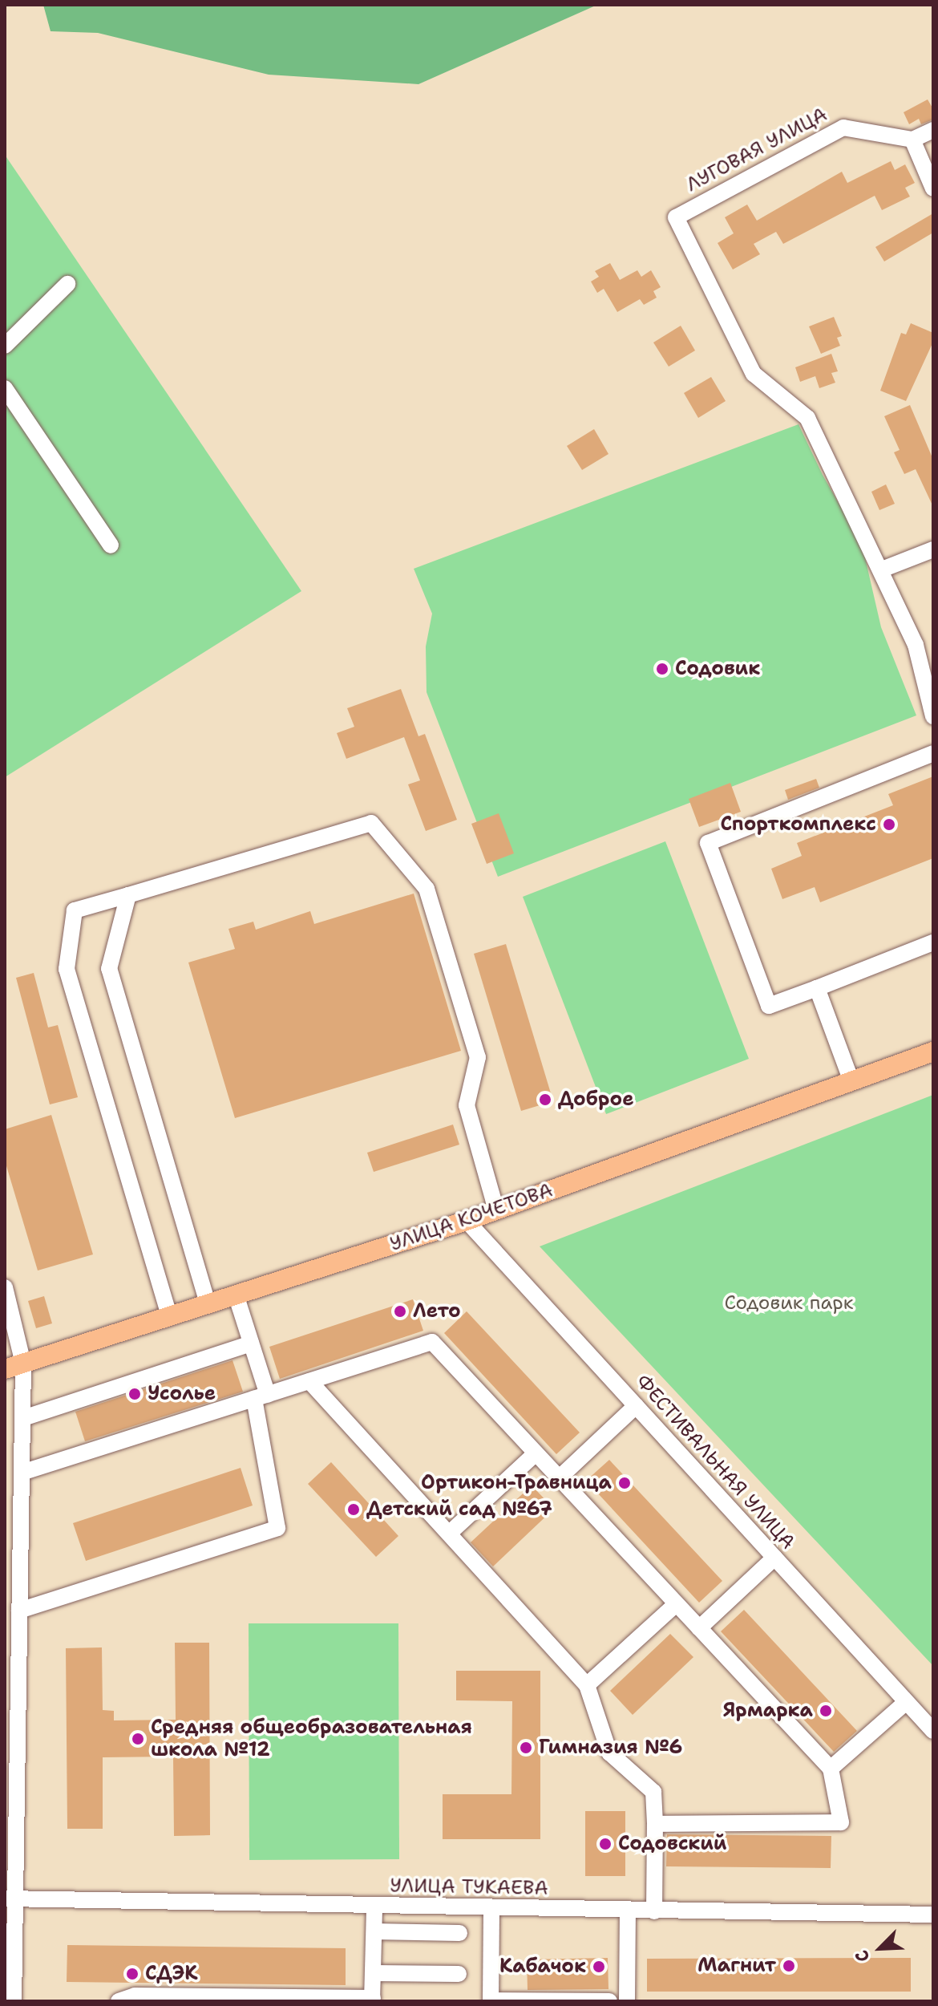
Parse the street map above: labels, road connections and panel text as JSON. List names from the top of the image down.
{
  "streets": {
    "main road": ["УЛИЦА КОЧЕТОВА"],
    "street": ["ЛУГОВАЯ УЛИЦА", "ФЕСТИВАЛЬНАЯ УЛИЦА", "УЛИЦА ТУКАЕВА"]
  },
  "crossings": [
    ["УЛИЦА КОЧЕТОВА", "ФЕСТИВАЛЬНАЯ УЛИЦА"]
  ],
  "parks": ["Содовик парк"],
  "places": [
    "Содовик",
    "Спорткомплекс",
    "Доброе",
    "Лето",
    "Усолье",
    "Ортикон-Травница",
    "Детский сад №67",
    "Ярмарка",
    "Средняя общеобразовательная школа №12",
    "Гимназия №6",
    "Содовский",
    "Магнит",
    "Кабачок",
    "СДЭК"
  ],
  "north": "bottom left"
}
